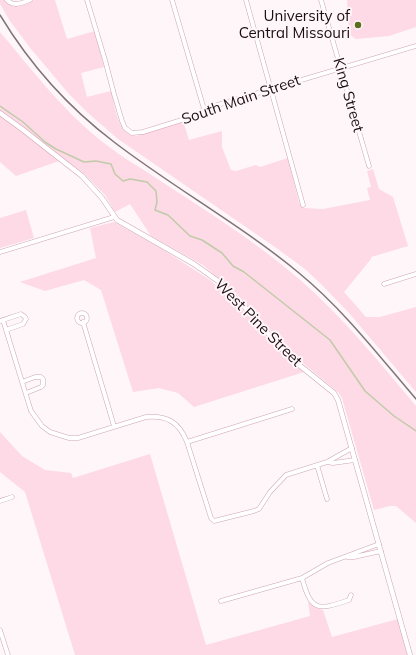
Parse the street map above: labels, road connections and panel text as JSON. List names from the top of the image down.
{
  "streets": {
    "street": ["King Street", "South Main Street", "West Pine Street"]
  },
  "crossings": [
    ["King Street", "South Main Street"]
  ],
  "places": ["University of Central Missouri"]
}
